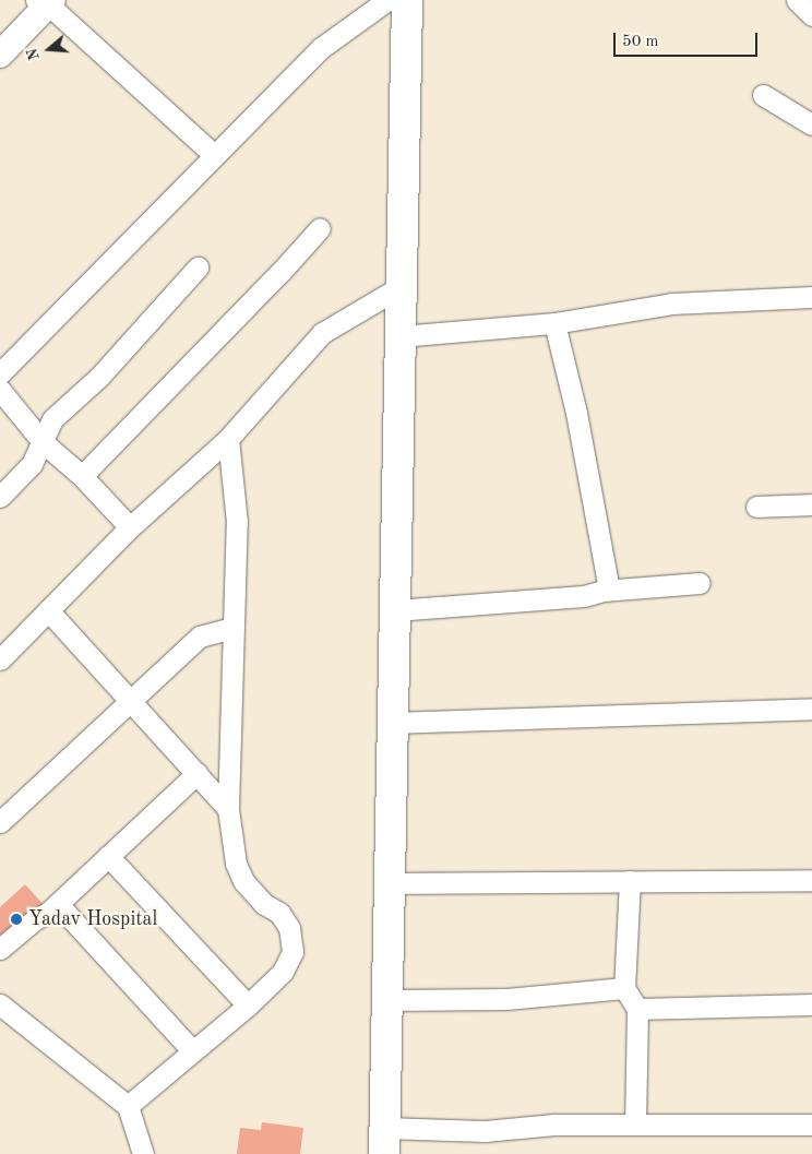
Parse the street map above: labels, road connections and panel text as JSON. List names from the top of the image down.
{
  "places": ["Yadav Hospital"],
  "scale_bar": "50 m",
  "north": "left"
}
